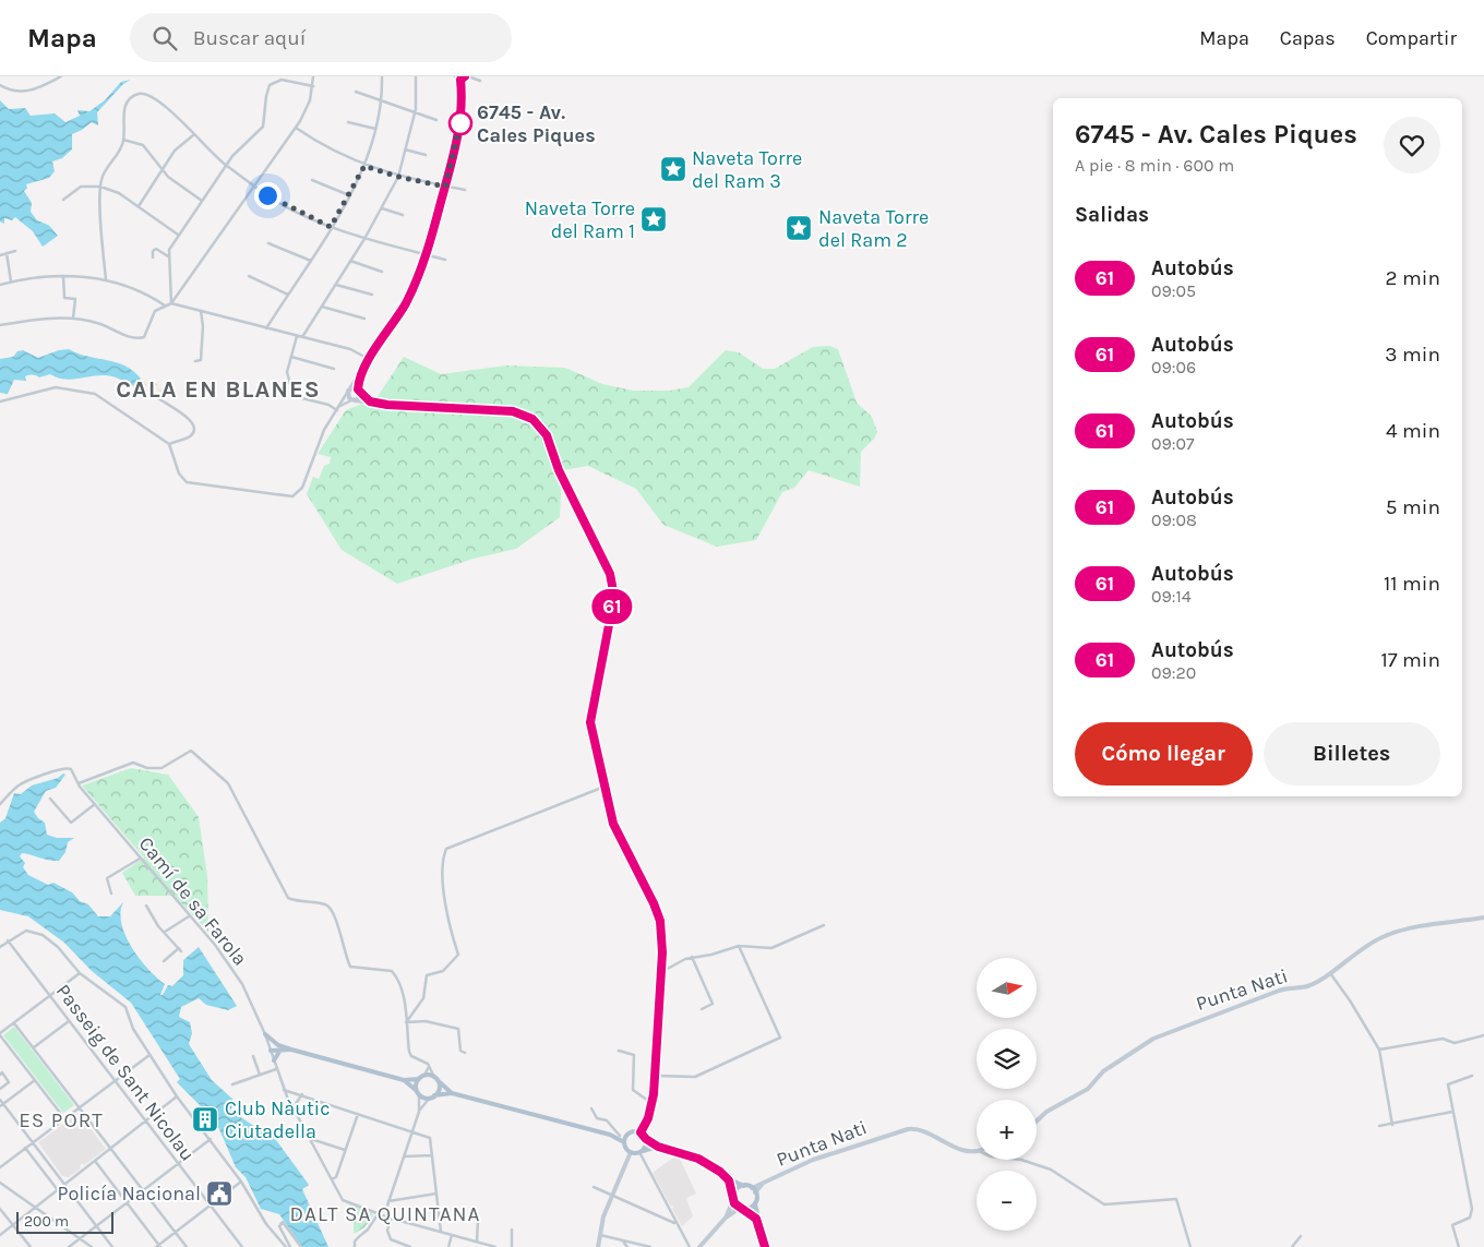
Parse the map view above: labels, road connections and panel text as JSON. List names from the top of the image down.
{
  "streets": {
    "street": ["Camí de sa Farola", "Punta Nati", "Passeig de Sant Nicolau"]
  },
  "districts": ["CALA EN BLANES", "ES PORT", "DALT SA QUINTANA"],
  "places": {
    "other": ["6745 - Av. Cales Piques"],
    "place": ["Naveta Torre del Ram 3", "Naveta Torre del Ram 1", "Naveta Torre del Ram 2"],
    "building": ["Club Nàutic Ciutadella"],
    "public building": ["Policía Nacional"]
  },
  "lines": ["bus line 61"],
  "scale_bar": "200 m",
  "north": "right",
  "page": {
    "header": "Mapa",
    "search": "Buscar aquí",
    "nav": ["Mapa", "Capas", "Compartir"],
    "on_map": "61",
    "heading": [
      ["6745 - Av. Cales Piques", "A pie · 8 min · 600 m"],
      "Salidas"
    ],
    "list": [
      {
        "mark": "61",
        "name": "Autobús",
        "note": "09:05",
        "value": "2 min"
      },
      {
        "mark": "61",
        "name": "Autobús",
        "note": "09:06",
        "value": "3 min"
      },
      {
        "mark": "61",
        "name": "Autobús",
        "note": "09:07",
        "value": "4 min"
      },
      {
        "mark": "61",
        "name": "Autobús",
        "note": "09:08",
        "value": "5 min"
      },
      {
        "mark": "61",
        "name": "Autobús",
        "note": "09:14",
        "value": "11 min"
      },
      {
        "mark": "61",
        "name": "Autobús",
        "note": "09:20",
        "value": "17 min"
      }
    ],
    "buttons": ["Cómo llegar", "Billetes"],
    "map_buttons": ["+", "−"],
    "scale": "200 m"
  }
}
